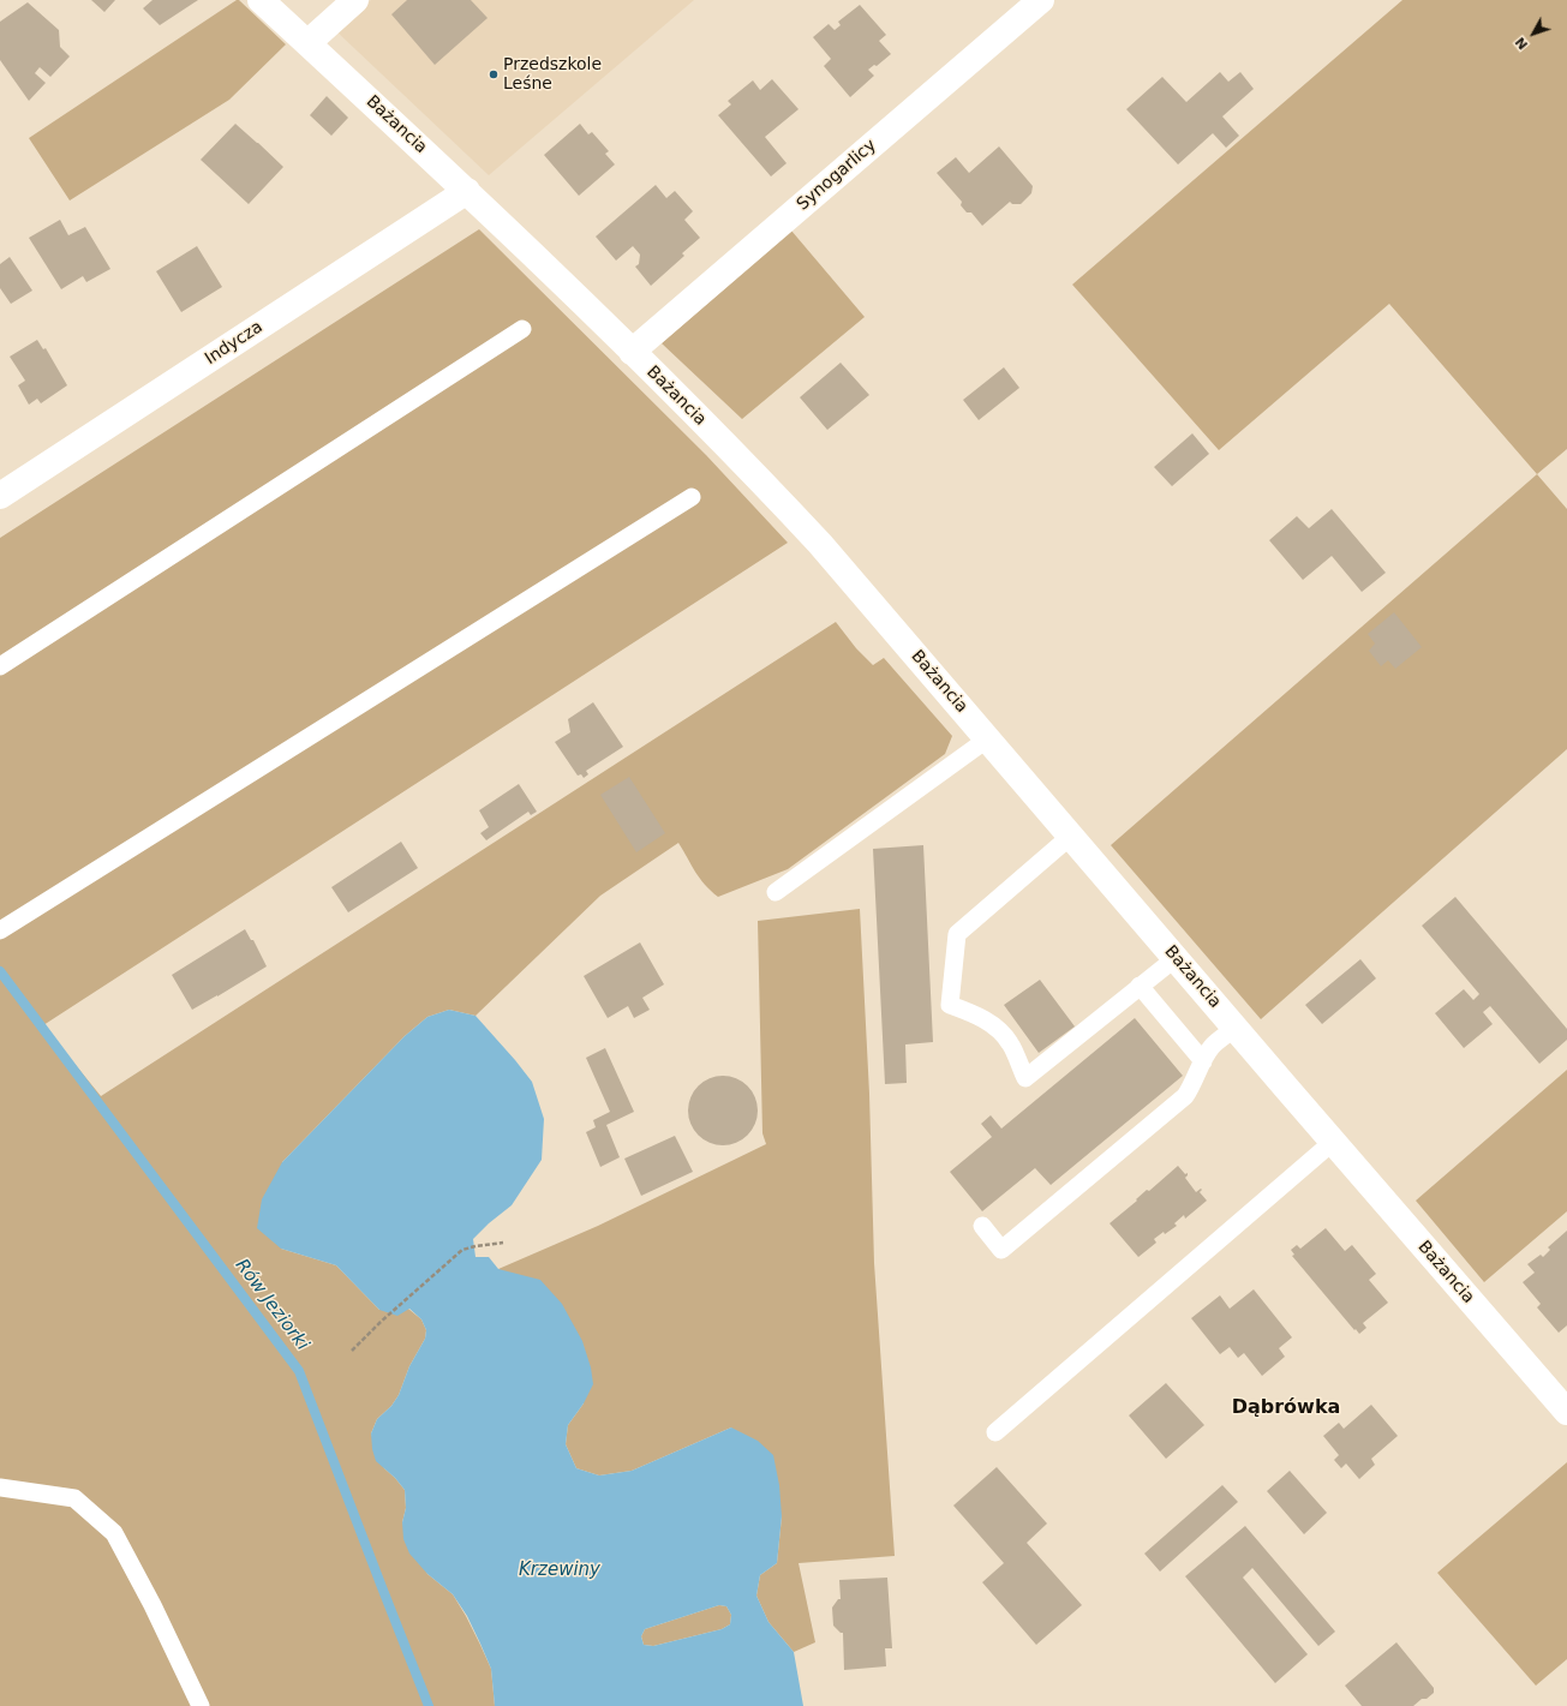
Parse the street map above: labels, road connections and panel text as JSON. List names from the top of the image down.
{
  "streets": {
    "street": ["Bażancia", "Synogarlicy", "Indycza"]
  },
  "crossings": [
    ["Bażancia", "Synogarlicy"],
    ["Bażancia", "Indycza"]
  ],
  "districts": ["Dąbrówka"],
  "water": ["Rów Jeziorki", "Krzewiny"],
  "places": ["Przedszkole Leśne"],
  "north": "bottom left"
}
